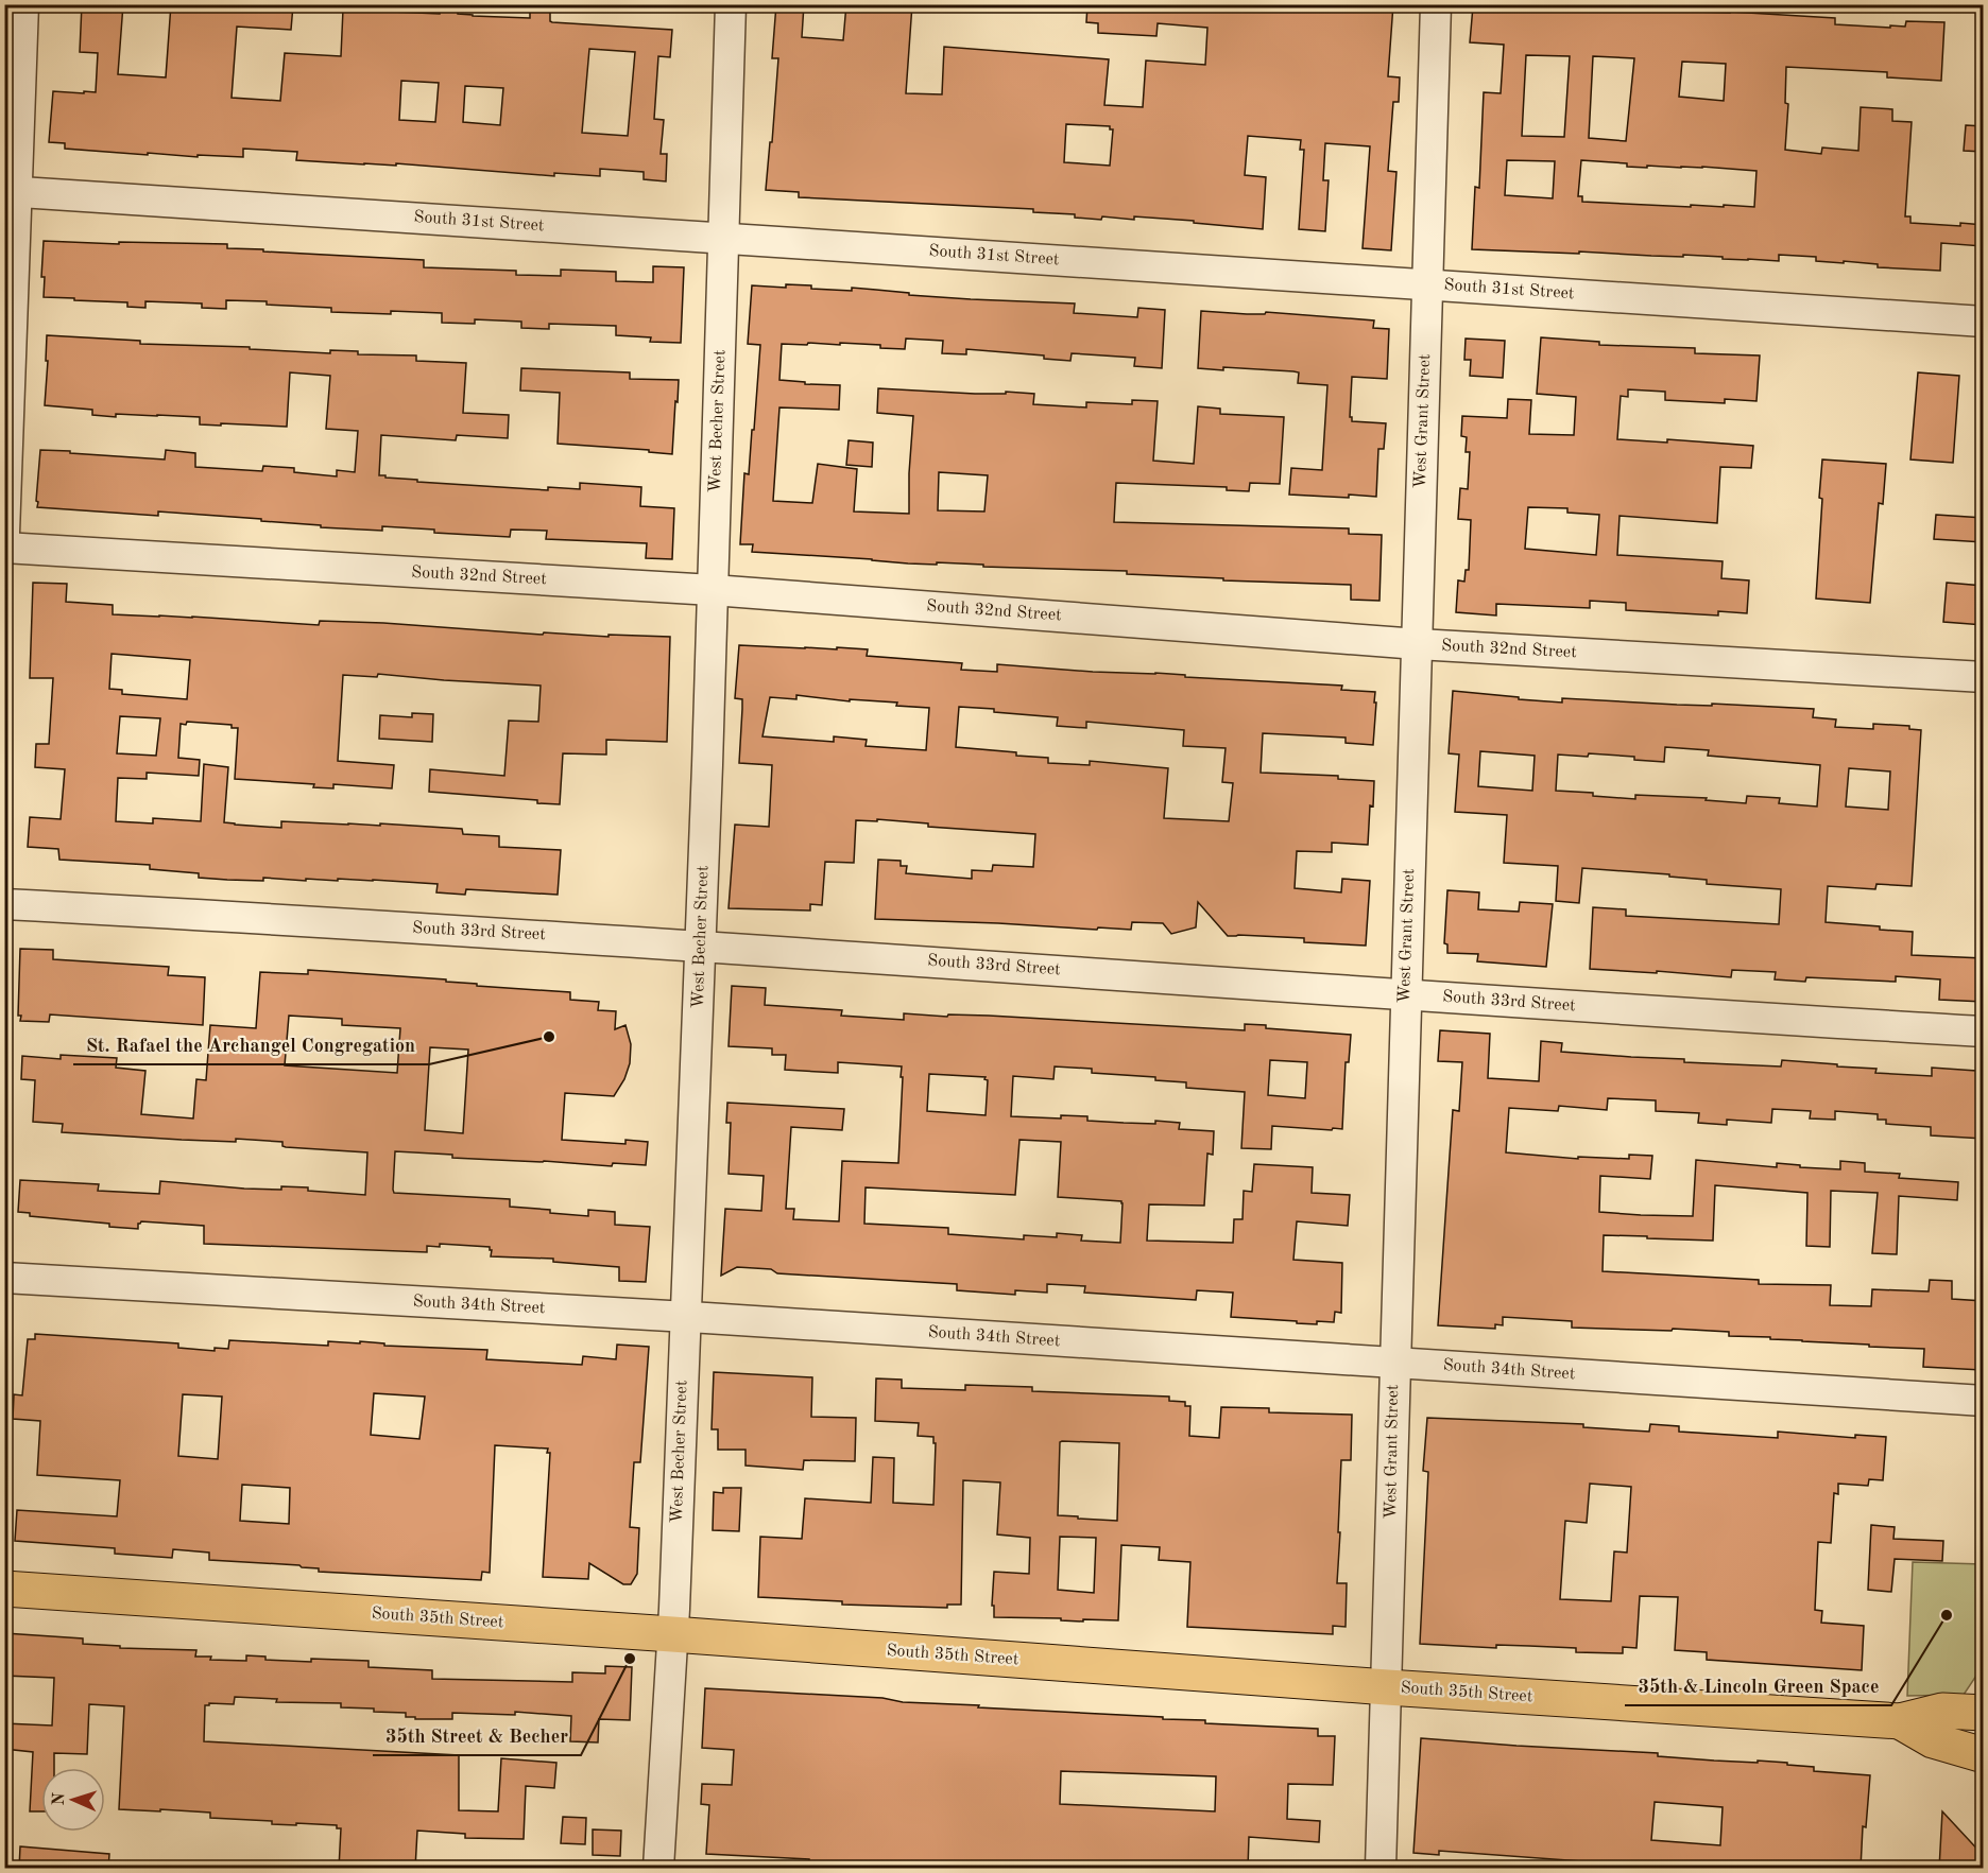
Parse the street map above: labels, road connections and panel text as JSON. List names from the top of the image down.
{
  "streets": {
    "main road": ["South 35th Street"],
    "street": [
      "South 31st Street",
      "West Becher Street",
      "West Grant Street",
      "South 32nd Street",
      "South 33rd Street",
      "South 34th Street"
    ]
  },
  "crossings": [
    ["South 31st Street", "West Becher Street"],
    ["South 31st Street", "West Grant Street"],
    ["West Becher Street", "South 32nd Street"],
    ["West Becher Street", "South 33rd Street"],
    ["West Becher Street", "South 34th Street"],
    ["West Becher Street", "South 35th Street"],
    ["West Grant Street", "South 32nd Street"],
    ["West Grant Street", "South 33rd Street"],
    ["West Grant Street", "South 34th Street"],
    ["West Grant Street", "South 35th Street"]
  ],
  "places": ["St. Rafael the Archangel Congregation", "35th & Lincoln Green Space", "35th Street & Becher"],
  "north": "left"
}
